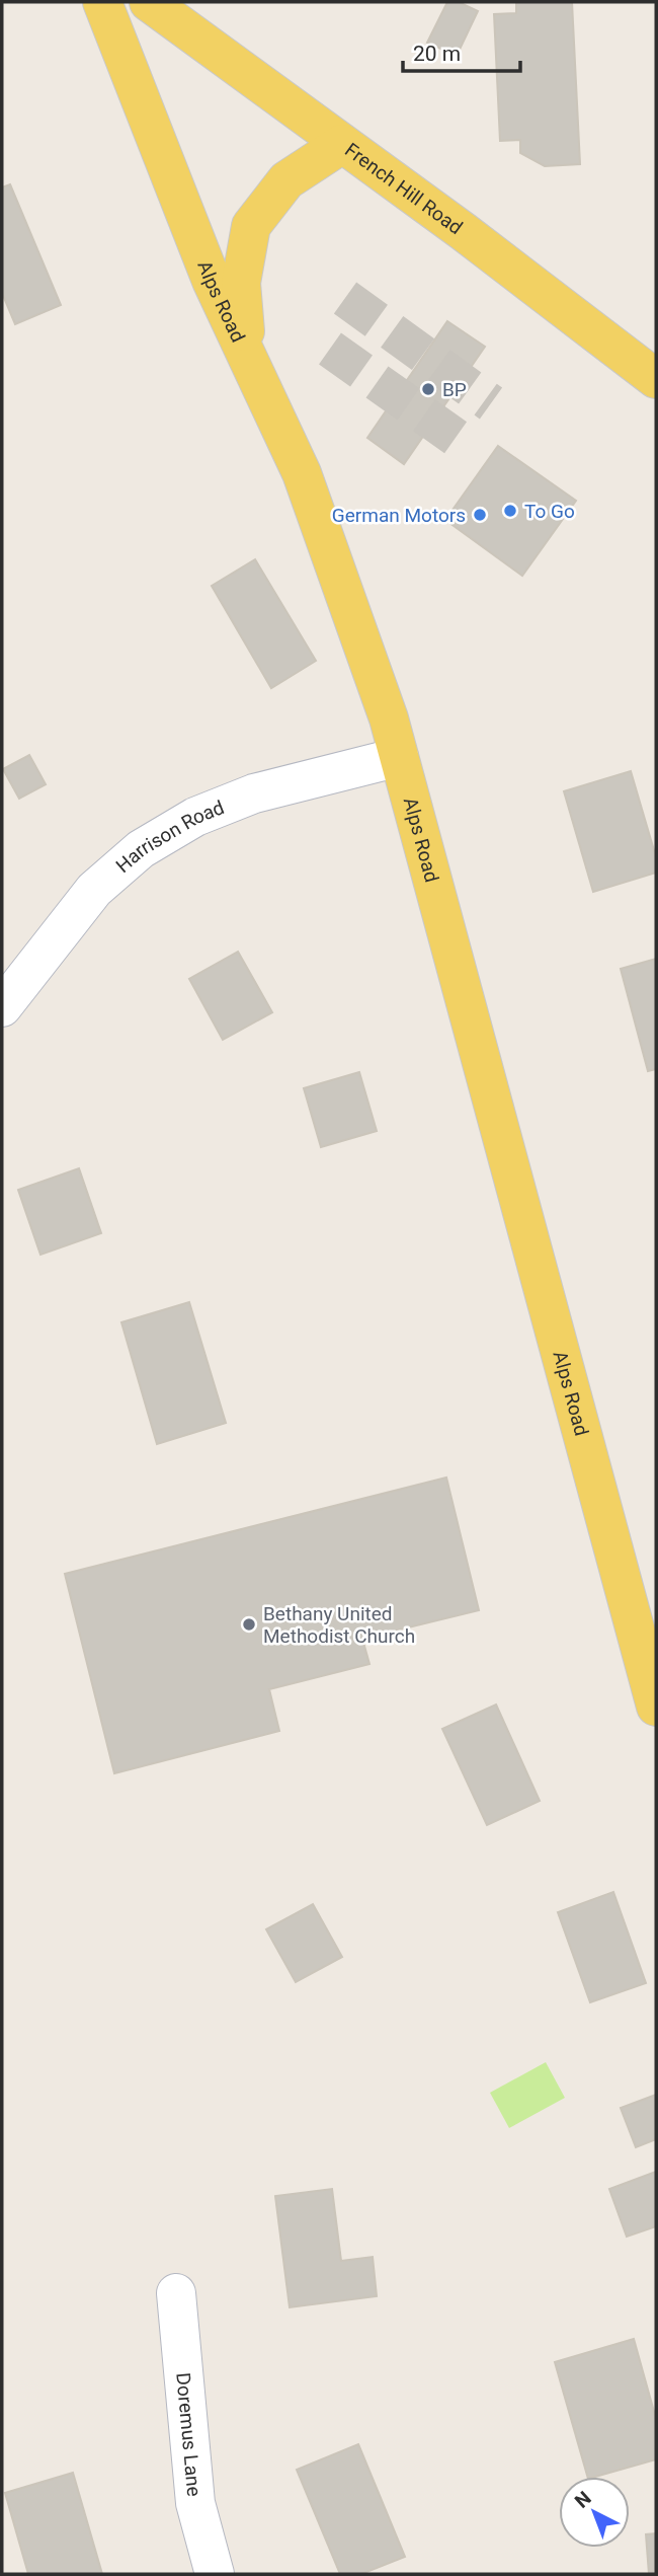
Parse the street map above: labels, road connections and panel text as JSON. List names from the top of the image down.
{
  "streets": {
    "main road": ["French Hill Road", "Alps Road"],
    "street": ["Harrison Road", "Doremus Lane"]
  },
  "crossings": [
    ["Alps Road", "Harrison Road"]
  ],
  "places": [
    "BP",
    "To Go",
    "German Motors",
    "Bethany United Methodist Church"
  ],
  "scale_bar": "20 m",
  "north": "top left"
}
